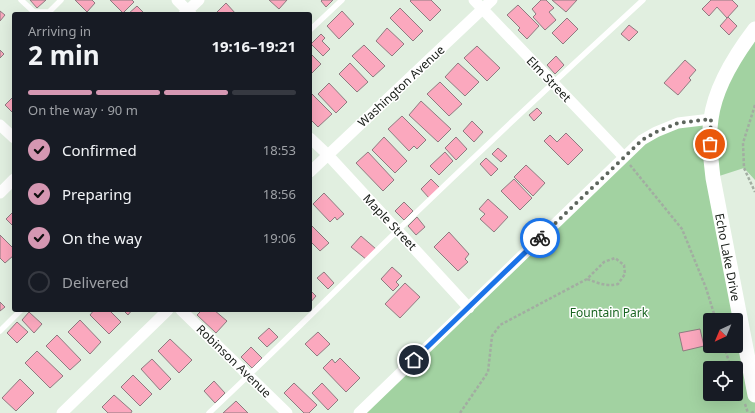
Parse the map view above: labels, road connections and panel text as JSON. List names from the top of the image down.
{
  "streets": {
    "street": [
      "Elm Street",
      "Washington Avenue",
      "Maple Street",
      "Echo Lake Drive",
      "Robinson Avenue"
    ]
  },
  "crossings": [
    ["Elm Street", "Washington Avenue"],
    ["Washington Avenue", "Maple Street"]
  ],
  "parks": ["Fountain Park"],
  "north": "bottom left",
  "page": {
    "heading": ["2 min", "Arriving in", "19:16–19:21"],
    "bar": "On the way · 90 m",
    "list": [
      ["Confirmed", "18:53"],
      ["Preparing", "18:56"],
      ["On the way", "19:06"],
      "Delivered"
    ]
  }
}
